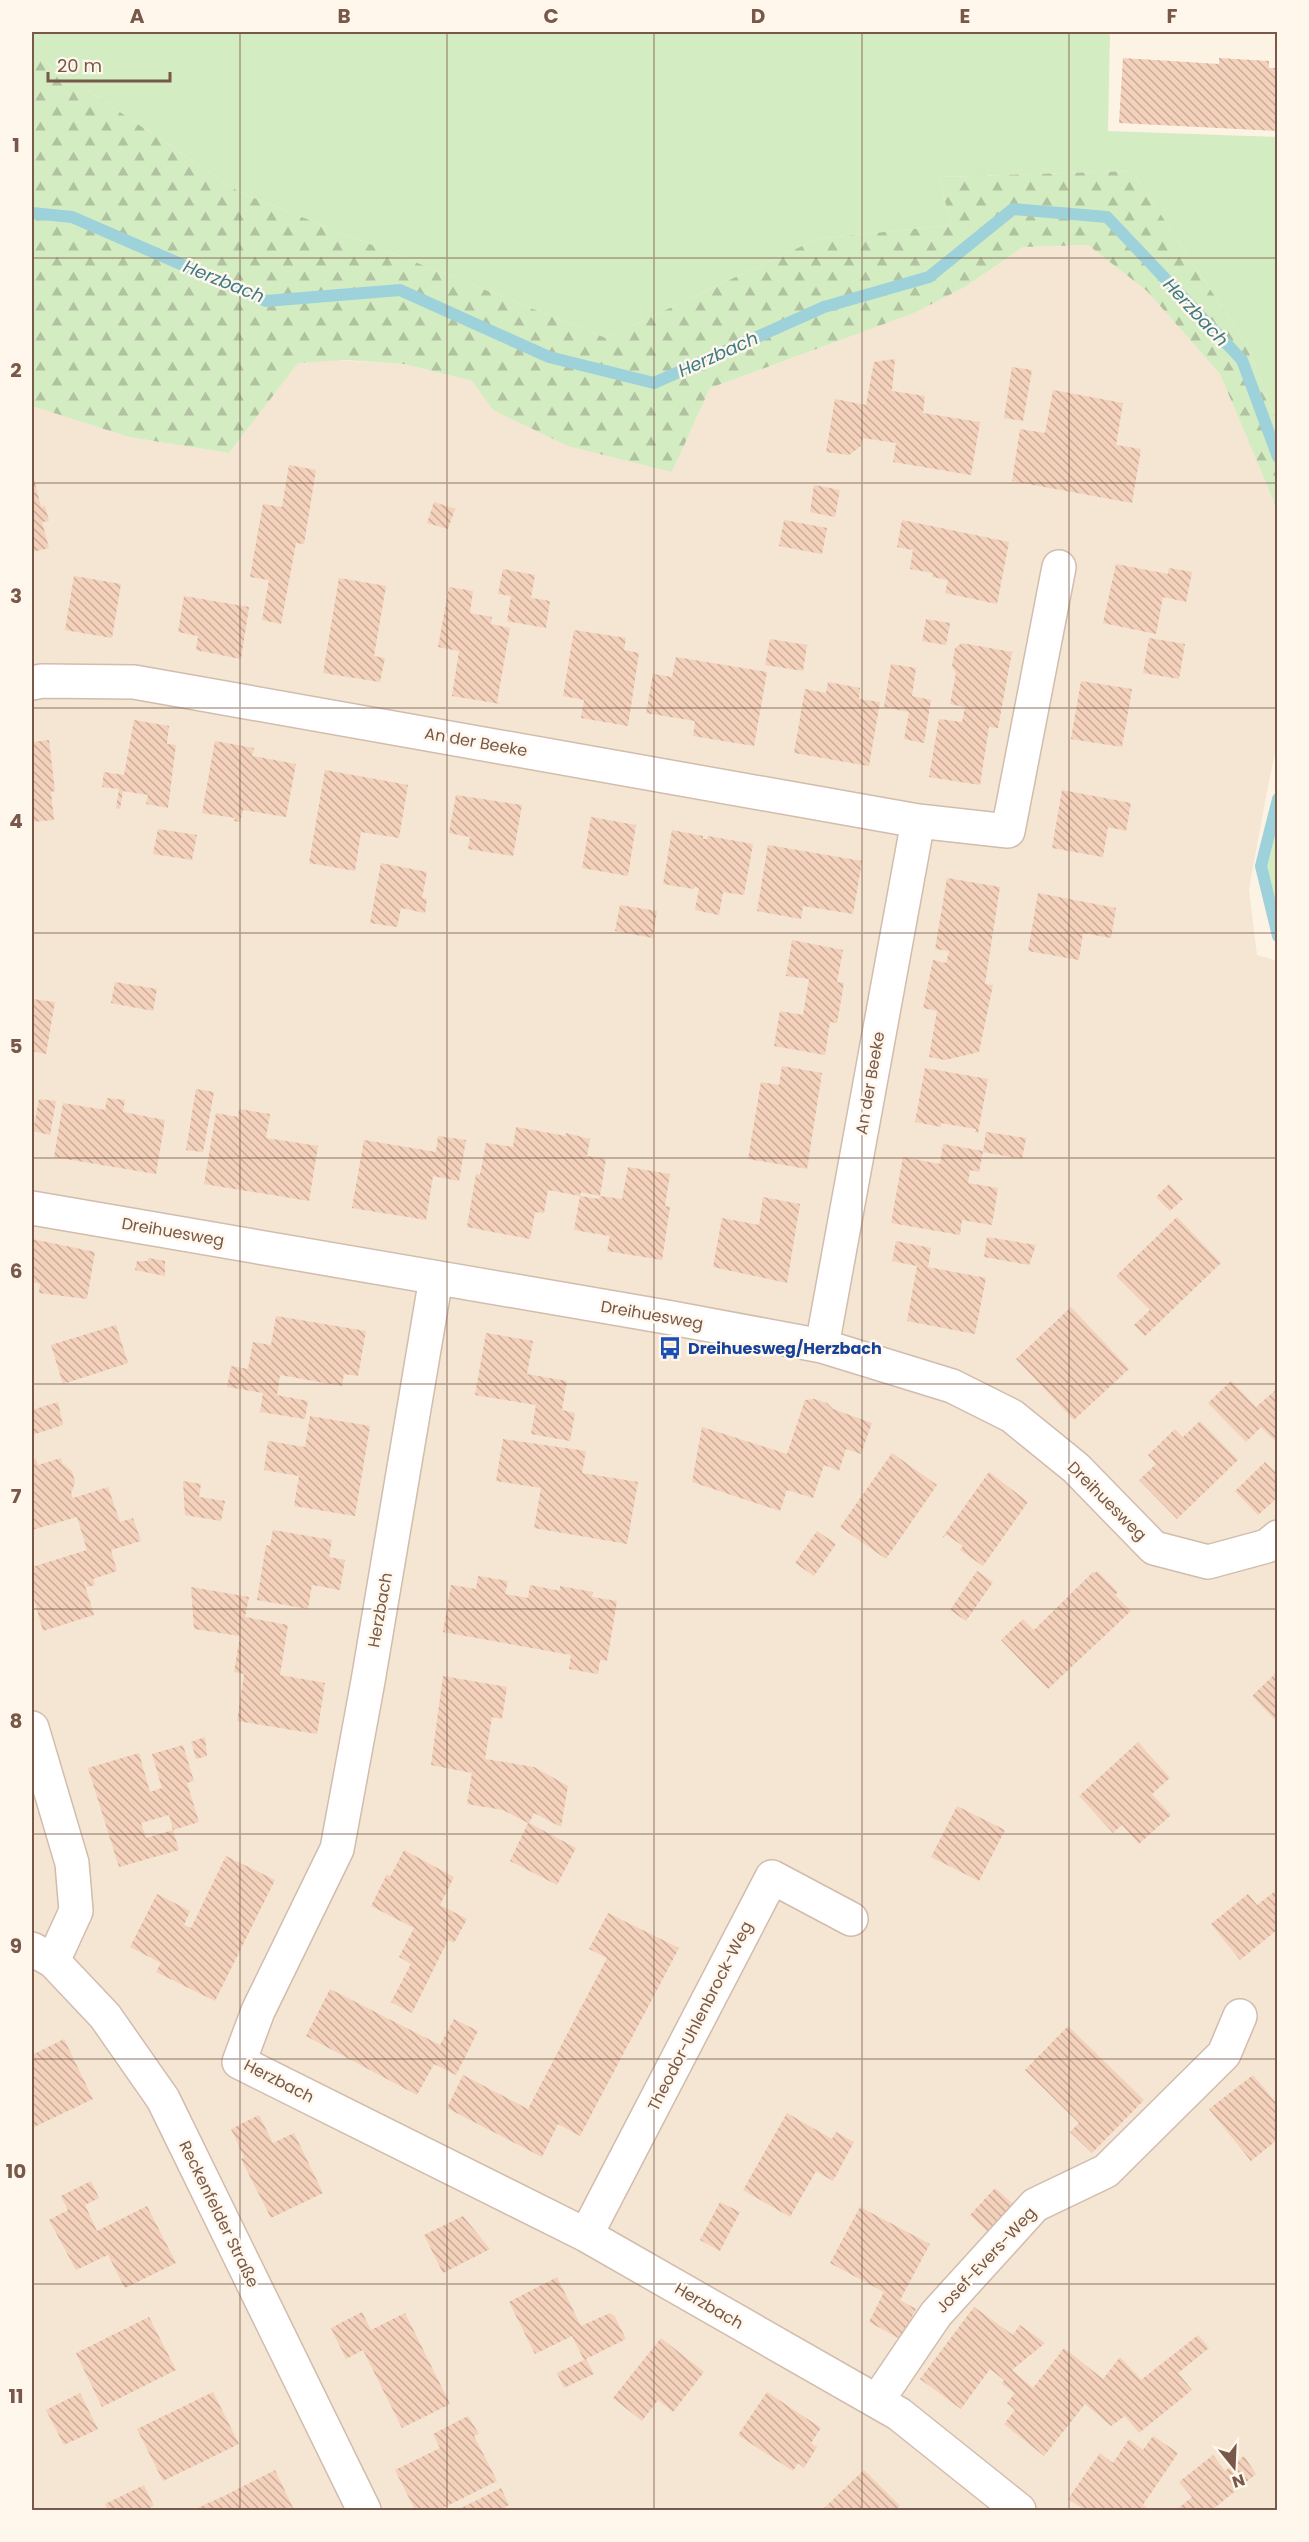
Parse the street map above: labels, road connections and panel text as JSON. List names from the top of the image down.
{
  "streets": {
    "street": [
      "An der Beeke",
      "Dreihuesweg",
      "Herzbach",
      "Theodor-Uhlenbrock-Weg",
      "Reckenfelder Straße",
      "Josef-Evers-Weg"
    ]
  },
  "crossings": [
    ["An der Beeke", "Dreihuesweg"],
    ["Dreihuesweg", "Herzbach"],
    ["Herzbach", "Theodor-Uhlenbrock-Weg"],
    ["Herzbach", "Josef-Evers-Weg"]
  ],
  "water": ["Herzbach"],
  "places": {
    "bus stop": ["Dreihuesweg/Herzbach"]
  },
  "scale_bar": "20 m",
  "north": "bottom",
  "grid": {
    "columns": [
      "A",
      "B",
      "C",
      "D",
      "E",
      "F"
    ],
    "rows": [
      "1",
      "2",
      "3",
      "4",
      "5",
      "6",
      "7",
      "8",
      "9",
      "10",
      "11"
    ]
  }
}
